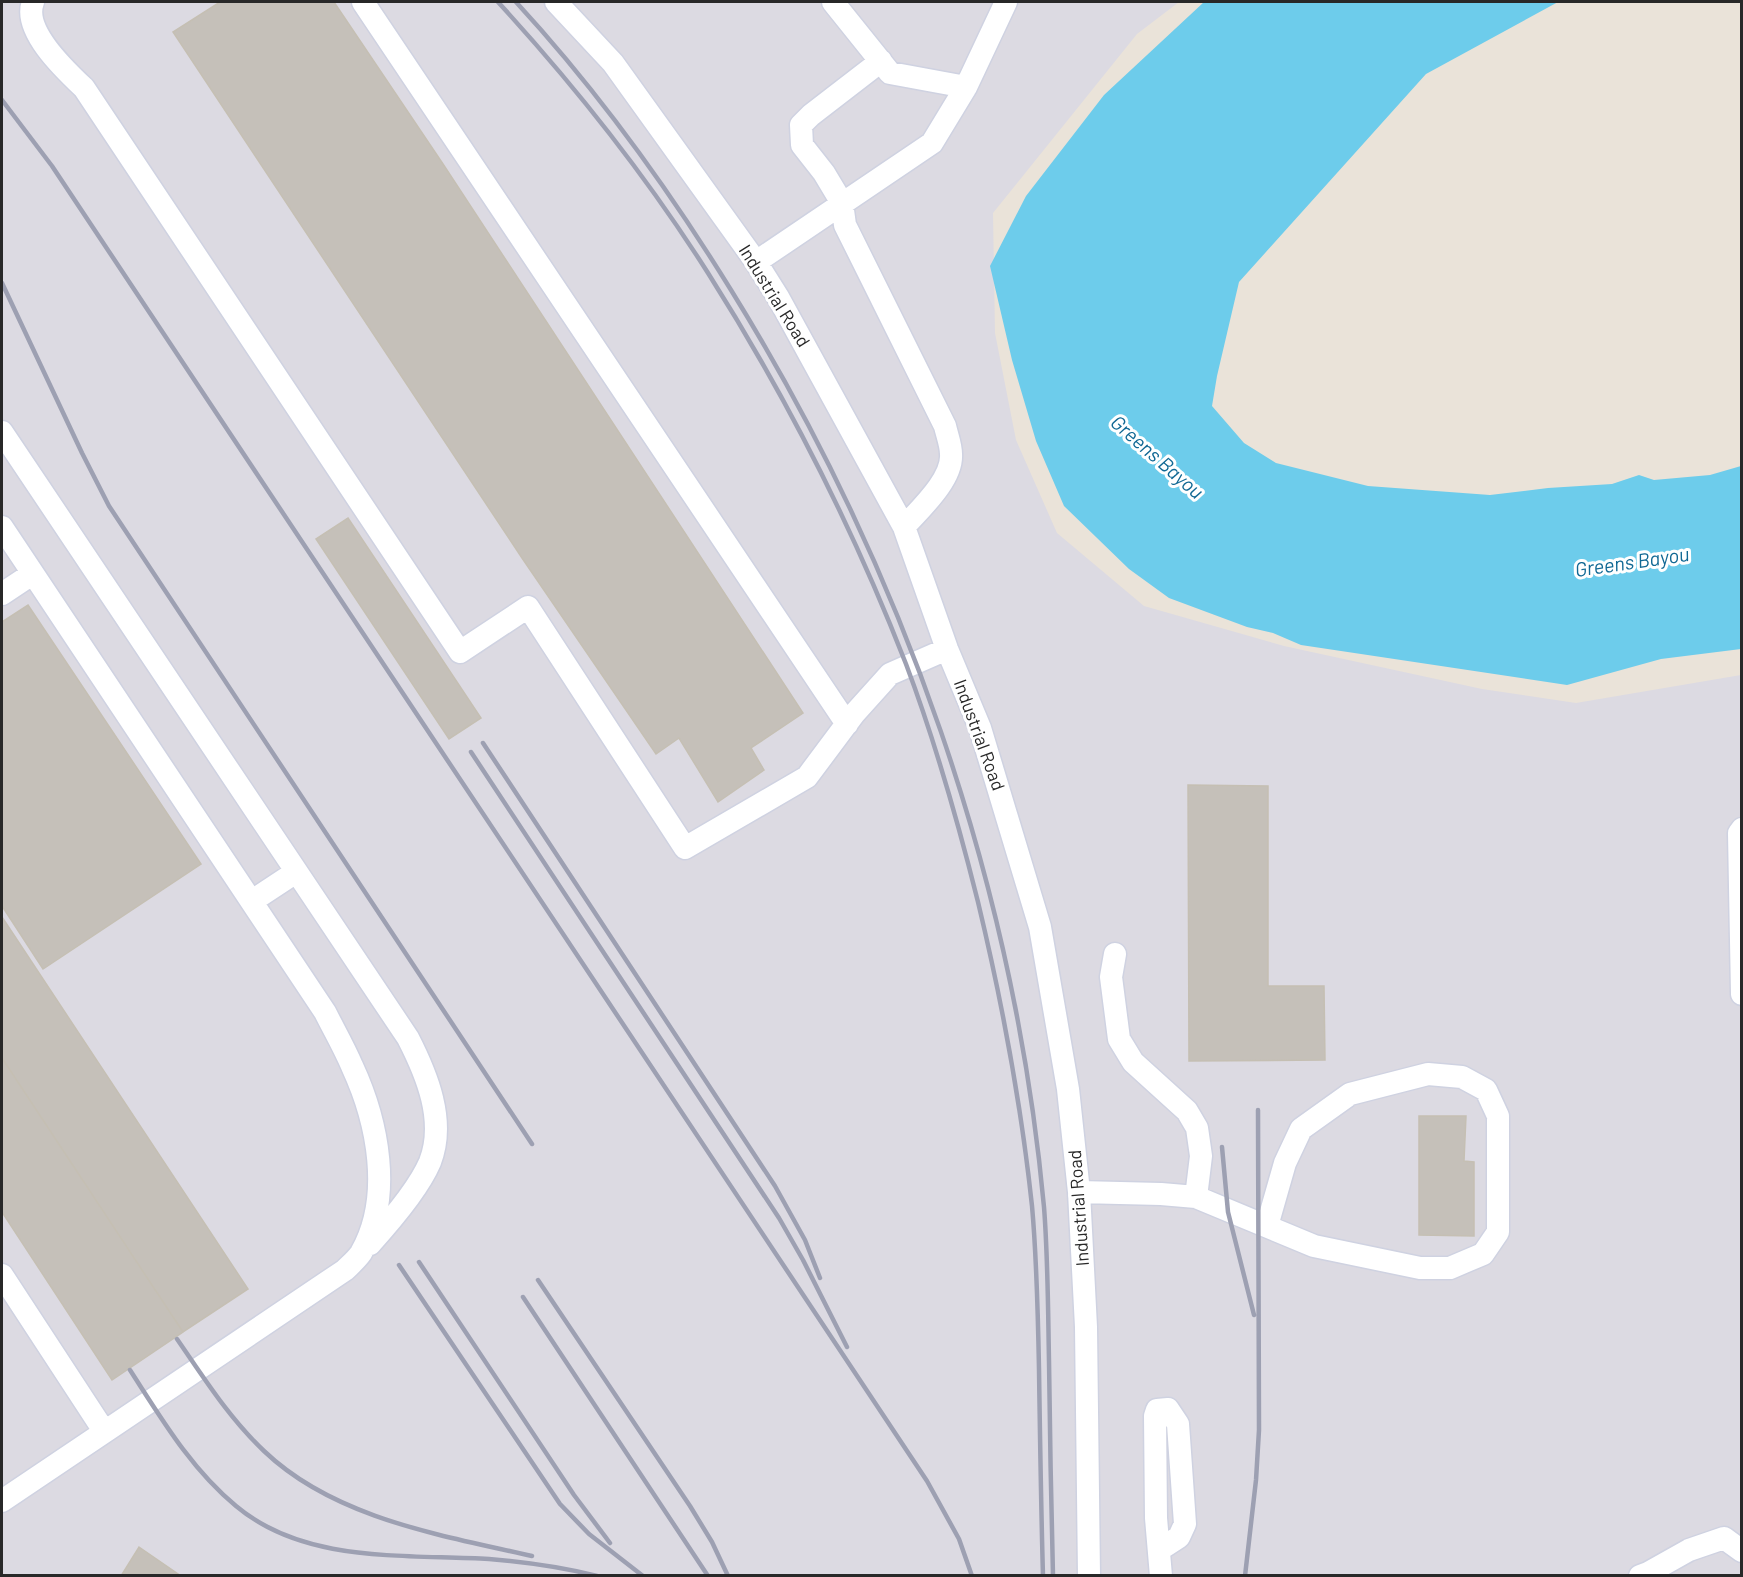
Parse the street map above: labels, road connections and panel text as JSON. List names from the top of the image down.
{
  "streets": {
    "street": ["Industrial Road"]
  },
  "water": ["Greens Bayou"]
}
